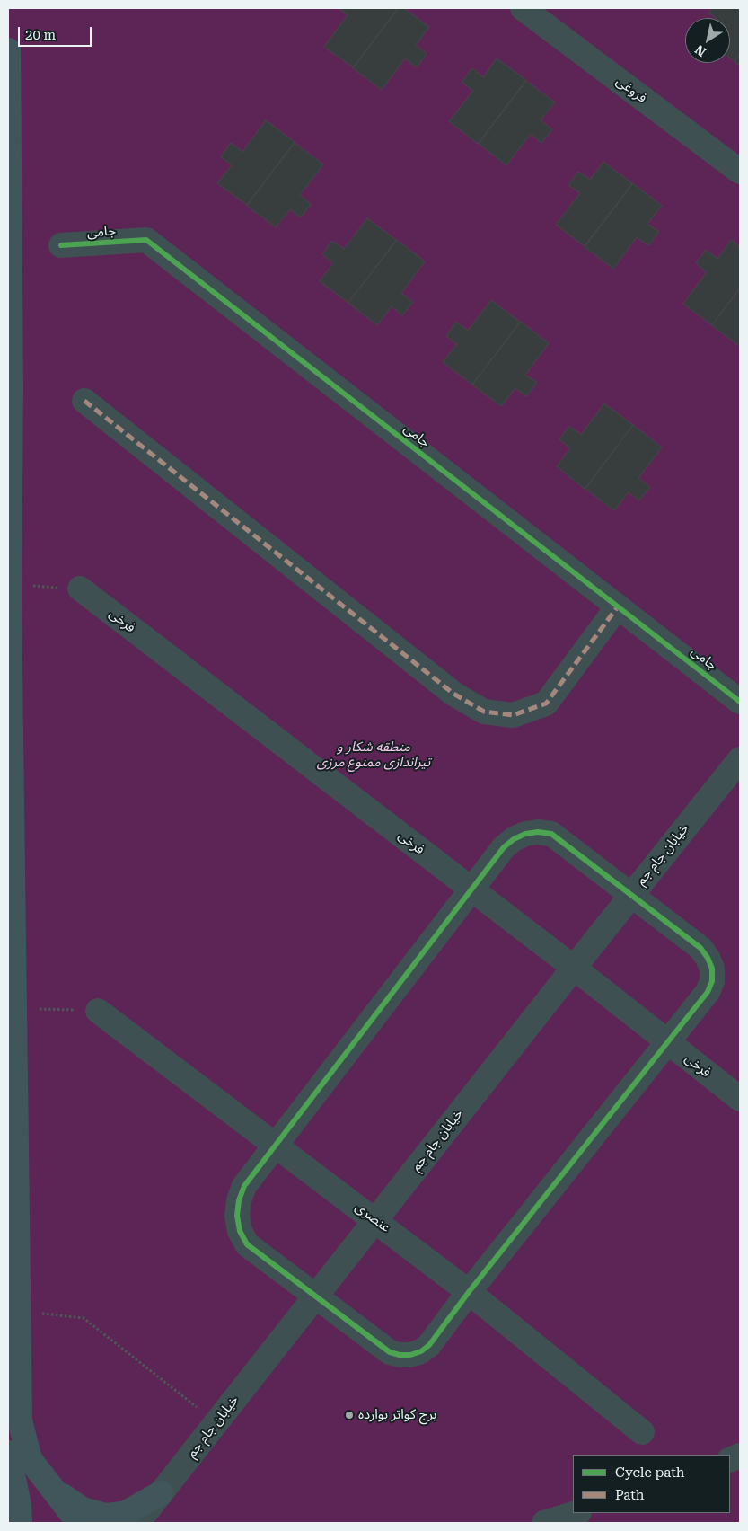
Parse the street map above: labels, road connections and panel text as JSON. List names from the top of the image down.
{
  "streets": {
    "street": [
      "فروغی",
      "جامی",
      "فرخی",
      "خیابان جام جم",
      "عنصری"
    ]
  },
  "crossings": [
    ["فرخی", "خیابان جام جم"],
    ["خیابان جام جم", "عنصری"]
  ],
  "parks": ["منطقه شکار و تیراندازی ممنوع مرزی"],
  "places": ["برج کواتر بوارده"],
  "legend": ["Cycle path", "Path"],
  "scale_bar": "20 m",
  "north": "bottom left"
}
